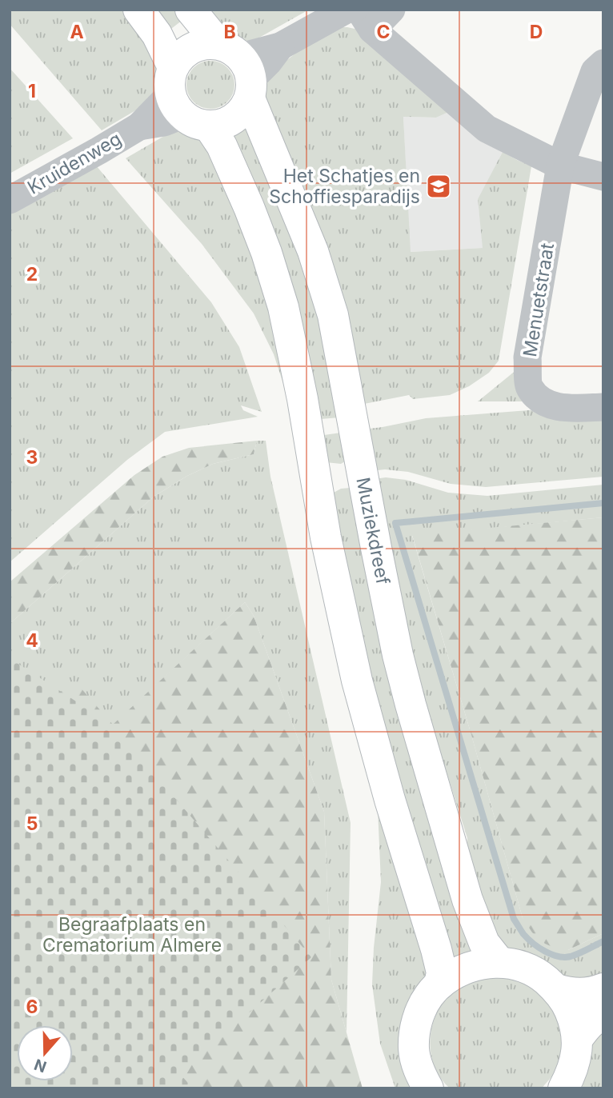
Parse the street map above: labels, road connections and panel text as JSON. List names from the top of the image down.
{
  "streets": {
    "main road": ["Muziekdreef"],
    "street": ["Kruidenweg", "Menuetstraat"]
  },
  "parks": ["Begraafplaats en Crematorium Almere"],
  "places": {
    "school or university": ["Het Schatjes en Schoffiesparadijs"]
  },
  "north": "bottom",
  "grid": {
    "columns": [
      "A",
      "B",
      "C",
      "D"
    ],
    "rows": [
      "1",
      "2",
      "3",
      "4",
      "5",
      "6"
    ]
  }
}
